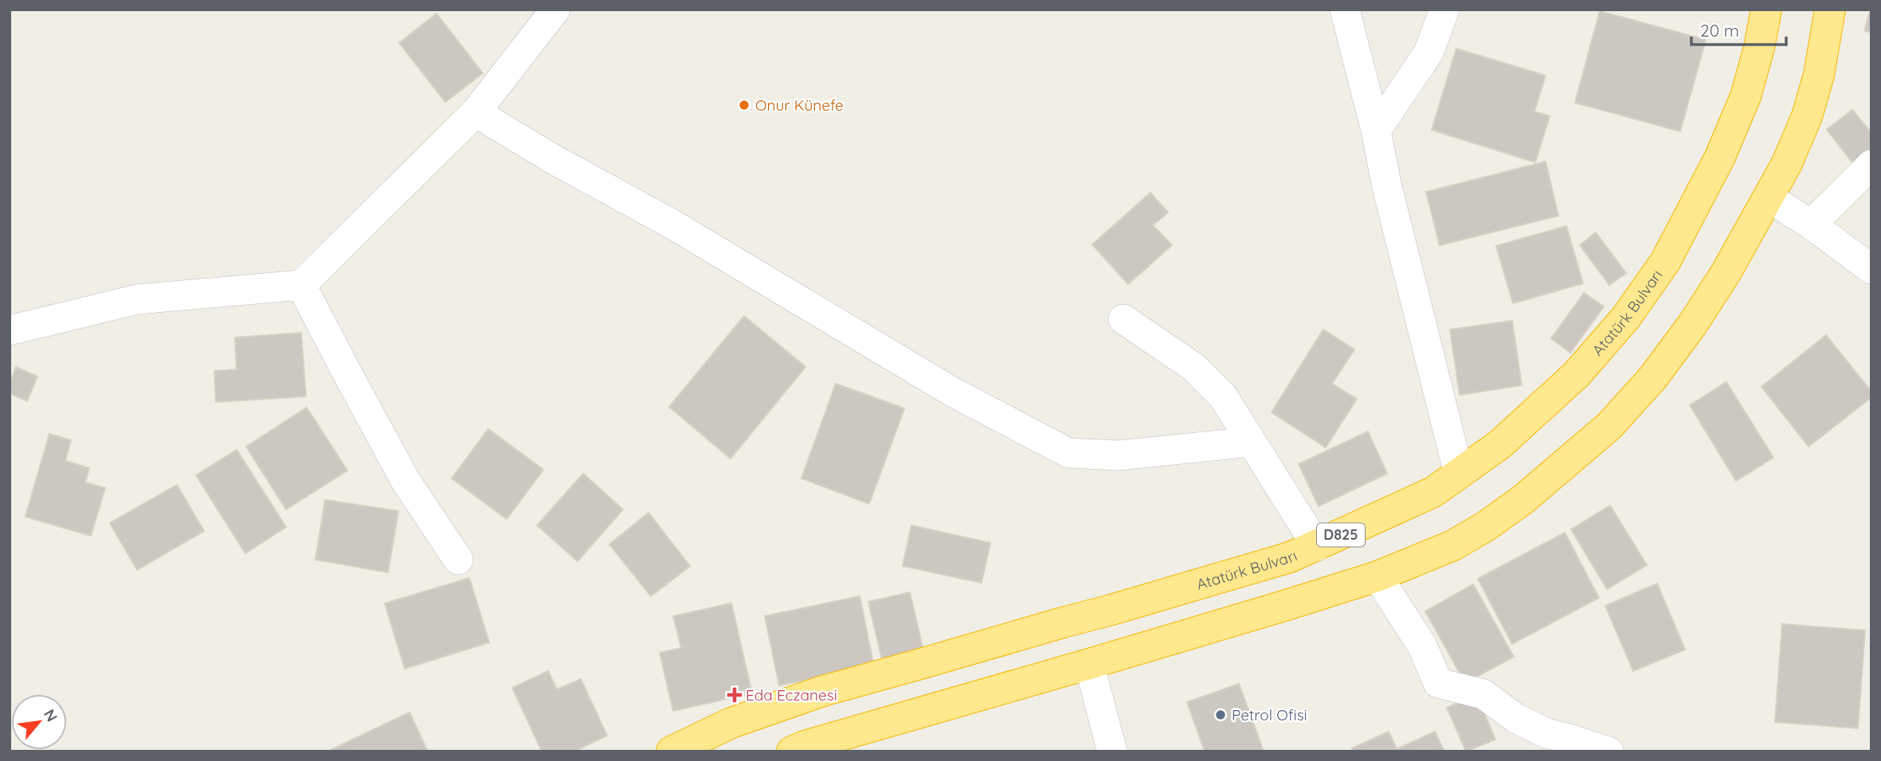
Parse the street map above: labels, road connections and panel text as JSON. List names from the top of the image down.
{
  "streets": {
    "highway": ["Atatürk Bulvarı", "D825"]
  },
  "places": {
    "other": ["Onur Künefe", "Petrol Ofisi"],
    "health": ["Eda Eczanesi"]
  },
  "scale_bar": "20 m",
  "north": "top right"
}
